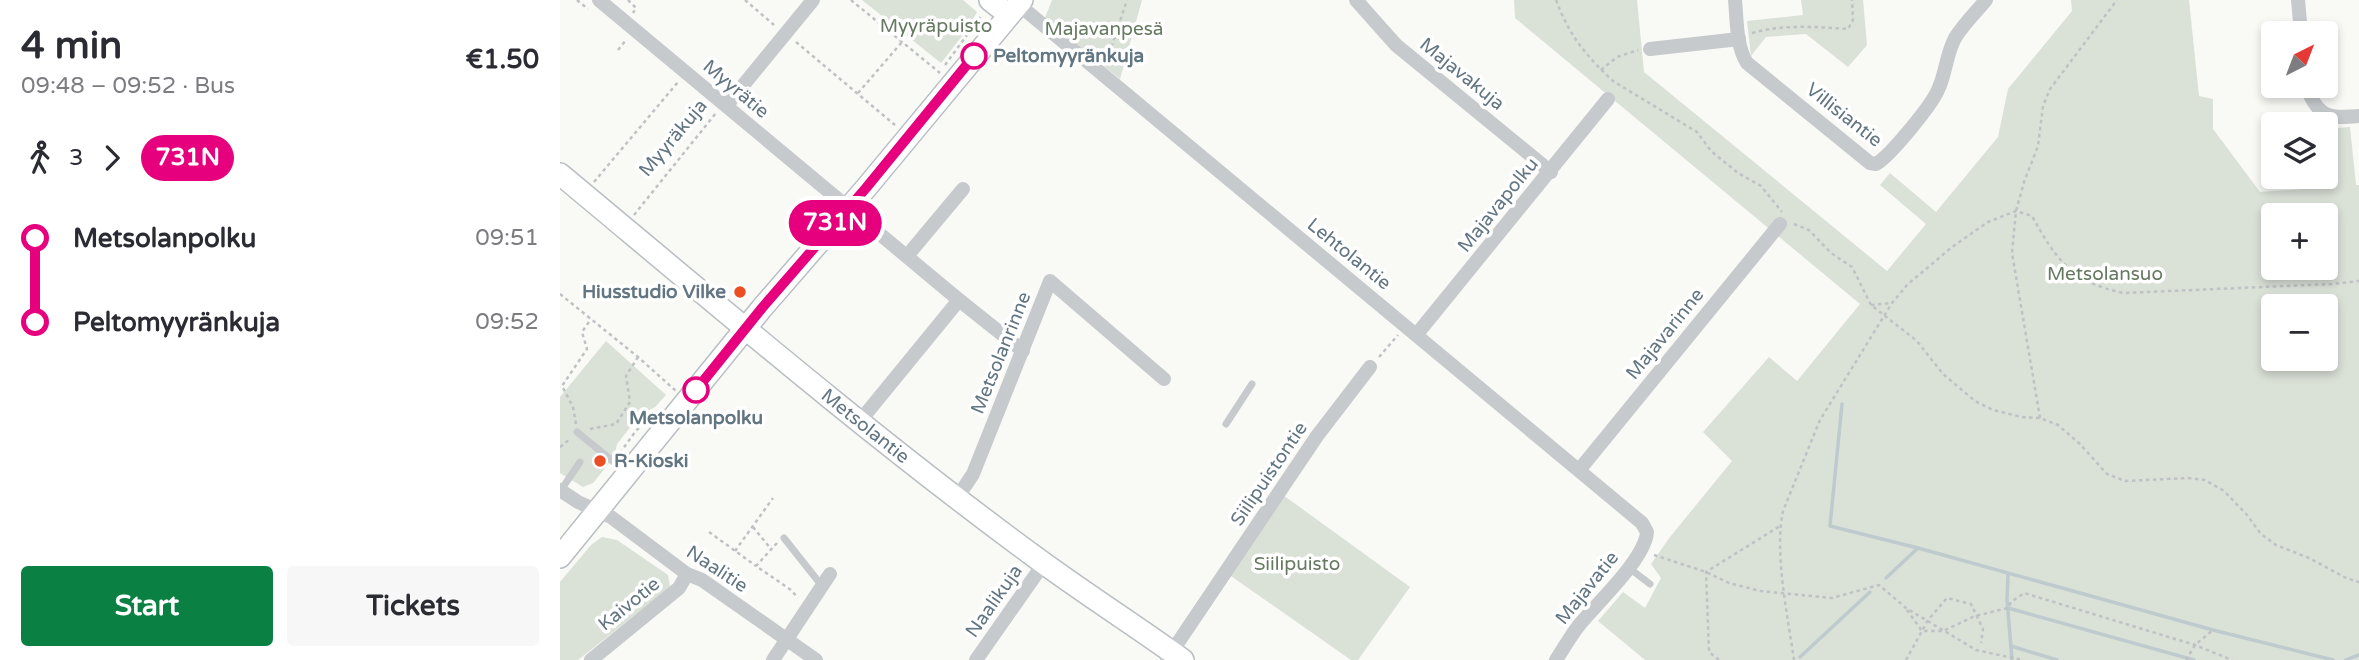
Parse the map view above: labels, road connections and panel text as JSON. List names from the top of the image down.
{
  "streets": {
    "street": [
      "Majavakuja",
      "Myyrätie",
      "Villisiantie",
      "Myyräkuja",
      "Majavapolku",
      "Lehtolantie",
      "Majavarinne",
      "Metsolanrinne",
      "Metsolantie",
      "Siilipuistontie",
      "Naalitie",
      "Majavatie",
      "Naalikuja",
      "Kaivotie"
    ]
  },
  "crossings": [
    ["Majavakuja", "Majavapolku"],
    ["Myyrätie", "Myyräkuja"],
    ["Myyrätie", "Metsolanrinne"],
    ["Myyräkuja", "Metsolantie"],
    ["Majavapolku", "Lehtolantie"],
    ["Lehtolantie", "Majavarinne"],
    ["Lehtolantie", "Majavatie"],
    ["Metsolanrinne", "Metsolantie"],
    ["Metsolantie", "Siilipuistontie"],
    ["Metsolantie", "Naalikuja"],
    ["Naalitie", "Kaivotie"]
  ],
  "parks": [
    "Myyräpuisto",
    "Majavanpesä",
    "Metsolansuo",
    "Siilipuisto"
  ],
  "places": [
    "Peltomyyränkuja",
    "Hiusstudio Vilke",
    "Metsolanpolku",
    "R-Kioski"
  ],
  "lines": ["bus line 731N"],
  "north": "top right",
  "page": {
    "heading": ["4 min", "09:48 – 09:52 · Bus", "€1.50"],
    "on_map": "731N",
    "map_buttons": ["+", "−"],
    "legs": ["3", "731N"],
    "list": [
      {
        "name": "Metsolanpolku",
        "value": "09:51"
      },
      {
        "name": "Peltomyyränkuja",
        "value": "09:52"
      }
    ],
    "buttons": ["Start", "Tickets"]
  }
}
